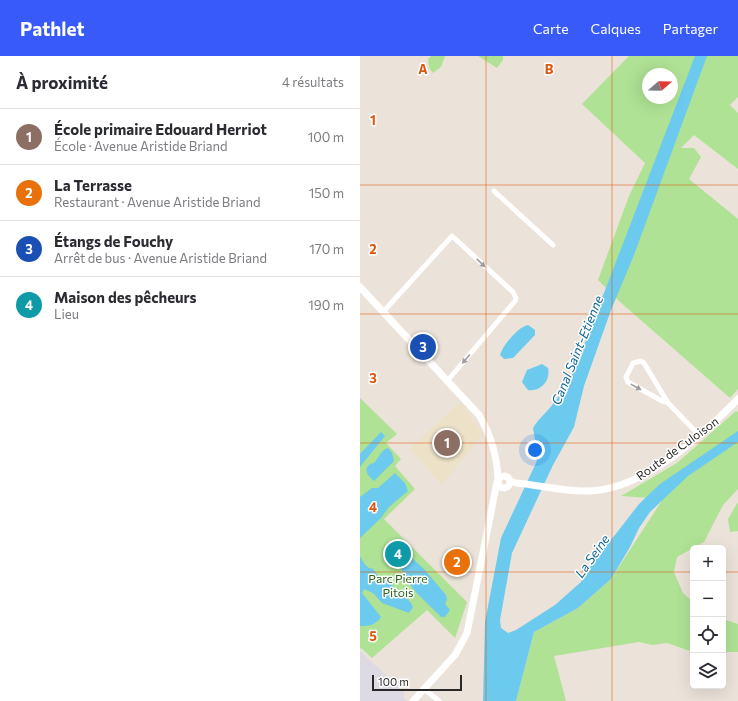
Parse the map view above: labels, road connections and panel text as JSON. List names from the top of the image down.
{
  "streets": {
    "street": ["Route de Culoison"]
  },
  "water": ["Canal Saint-Etienne", "La Seine"],
  "parks": ["Parc Pierre Pitois"],
  "scale_bar": "100 m",
  "north": "right",
  "page": {
    "header": "Pathlet",
    "nav": ["Carte", "Calques", "Partager"],
    "heading": ["À proximité", "4 résultats"],
    "list": [
      {
        "mark": "1",
        "name": "École primaire Edouard Herriot",
        "note": "École · Avenue Aristide Briand",
        "value": "100 m"
      },
      {
        "mark": "2",
        "name": "La Terrasse",
        "note": "Restaurant · Avenue Aristide Briand",
        "value": "150 m"
      },
      {
        "mark": "3",
        "name": "Étangs de Fouchy",
        "note": "Arrêt de bus · Avenue Aristide Briand",
        "value": "170 m"
      },
      {
        "mark": "4",
        "name": "Maison des pêcheurs",
        "note": "Lieu",
        "value": "190 m"
      }
    ],
    "pins": [
      "3",
      "1",
      "4",
      "2"
    ],
    "map_buttons": ["+", "−"],
    "scale": "100 m"
  },
  "grid": {
    "columns": ["A", "B"],
    "rows": [
      "1",
      "2",
      "3",
      "4",
      "5"
    ]
  }
}
